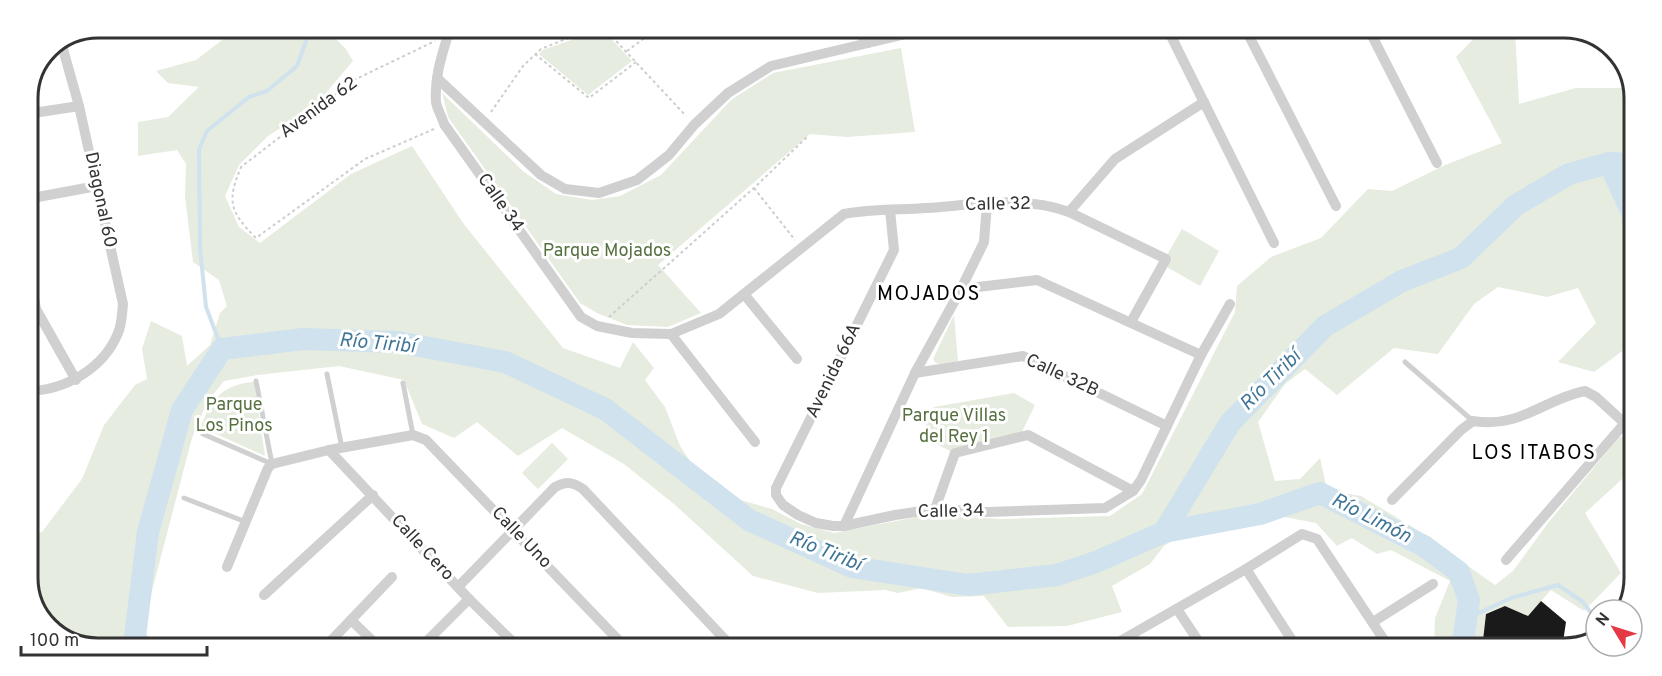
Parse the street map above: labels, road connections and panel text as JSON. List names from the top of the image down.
{
  "streets": {
    "street": [
      "Diagonal 60",
      "Calle 34",
      "Calle 32",
      "Avenida 66A",
      "Calle 32B",
      "Calle Uno",
      "Calle Cero"
    ],
    "path": ["Avenida 62"]
  },
  "crossings": [
    ["Avenida 62", "Calle 34"],
    ["Calle 34", "Calle 32"],
    ["Calle 34", "Avenida 66A"],
    ["Calle 32", "Avenida 66A"]
  ],
  "districts": ["MOJADOS", "LOS ITABOS"],
  "water": ["Río Tiribí", "Río Limón"],
  "parks": ["Parque Mojados", "Parque Los Pinos", "Parque Villas del Rey 1"],
  "scale_bar": "100 m",
  "north": "top left"
}
